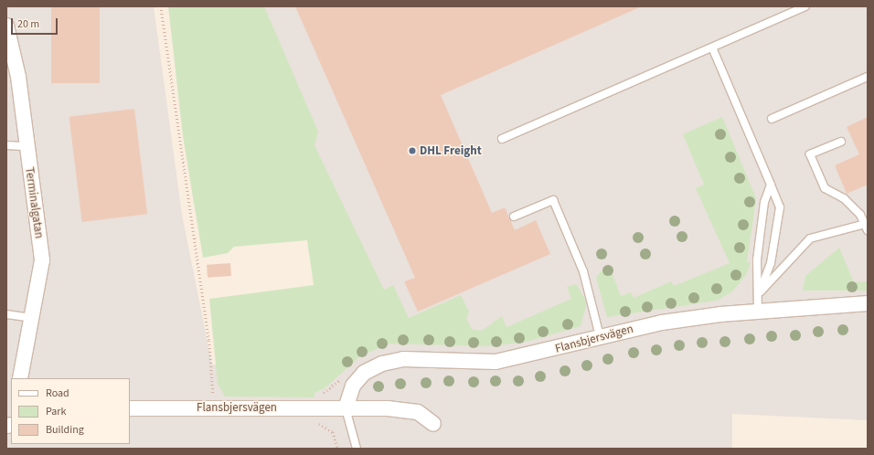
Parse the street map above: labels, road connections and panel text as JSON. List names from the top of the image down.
{
  "streets": {
    "street": ["Terminalgatan", "Flansbjersvägen"]
  },
  "places": ["DHL Freight"],
  "legend": ["Road", "Park", "Building"],
  "scale_bar": "20 m"
}
